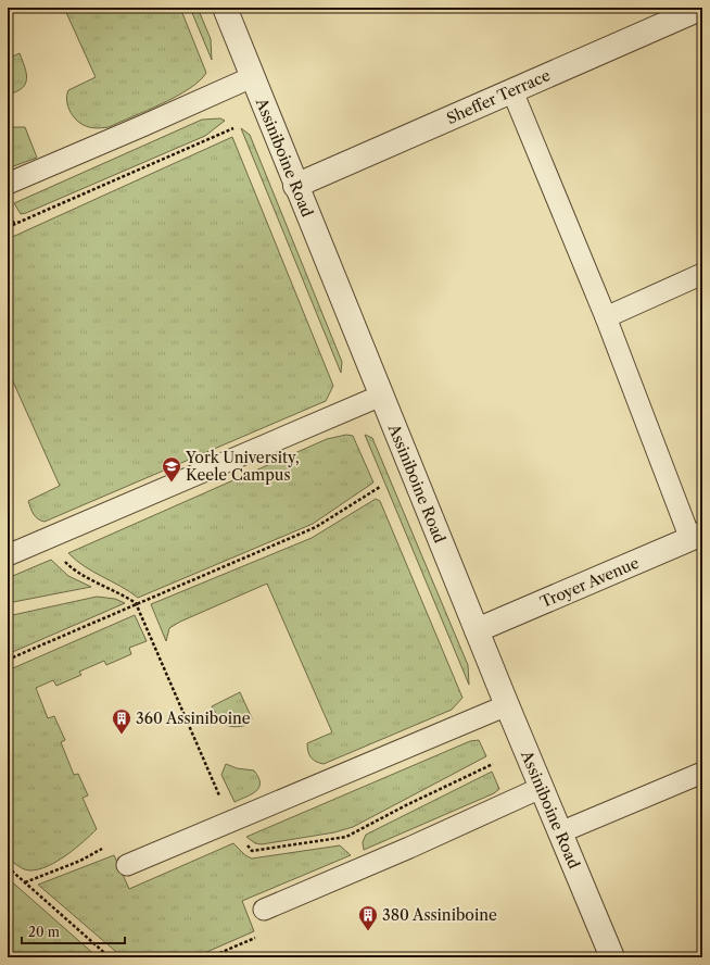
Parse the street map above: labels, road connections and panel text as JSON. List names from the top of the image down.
{
  "streets": {
    "street": ["Sheffer Terrace", "Assiniboine Road", "Troyer Avenue"]
  },
  "crossings": [
    ["Sheffer Terrace", "Assiniboine Road"],
    ["Assiniboine Road", "Troyer Avenue"]
  ],
  "places": {
    "school or university": ["York University, Keele Campus"],
    "building": ["360 Assiniboine", "380 Assiniboine"]
  },
  "scale_bar": "20 m"
}
